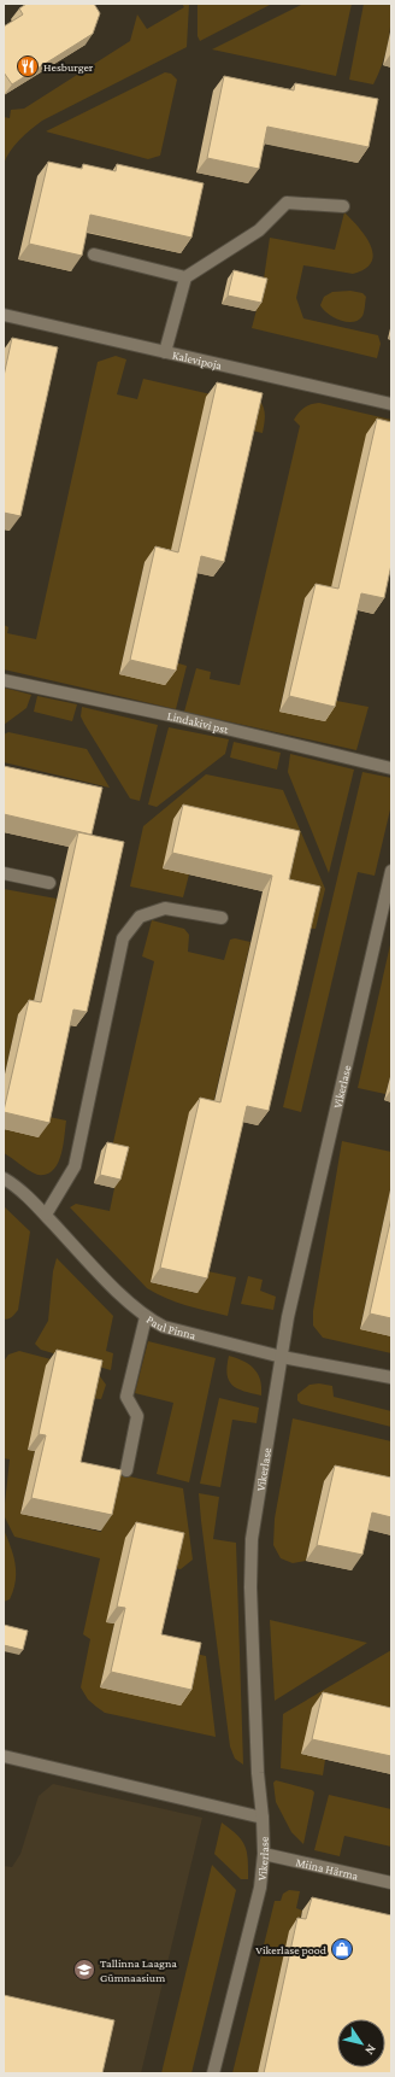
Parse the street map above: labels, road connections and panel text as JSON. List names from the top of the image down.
{
  "streets": {
    "street": [
      "Kalevipoja",
      "Lindakivi pst",
      "Vikerlase",
      "Paul Pinna",
      "Miina Härma"
    ]
  },
  "crossings": [
    ["Vikerlase", "Paul Pinna"],
    ["Vikerlase", "Miina Härma"]
  ],
  "places": {
    "restaurant": ["Hesburger"],
    "shop": ["Vikerlase pood"],
    "school or university": ["Tallinna Laagna Gümnaasium"]
  },
  "north": "bottom right"
}
